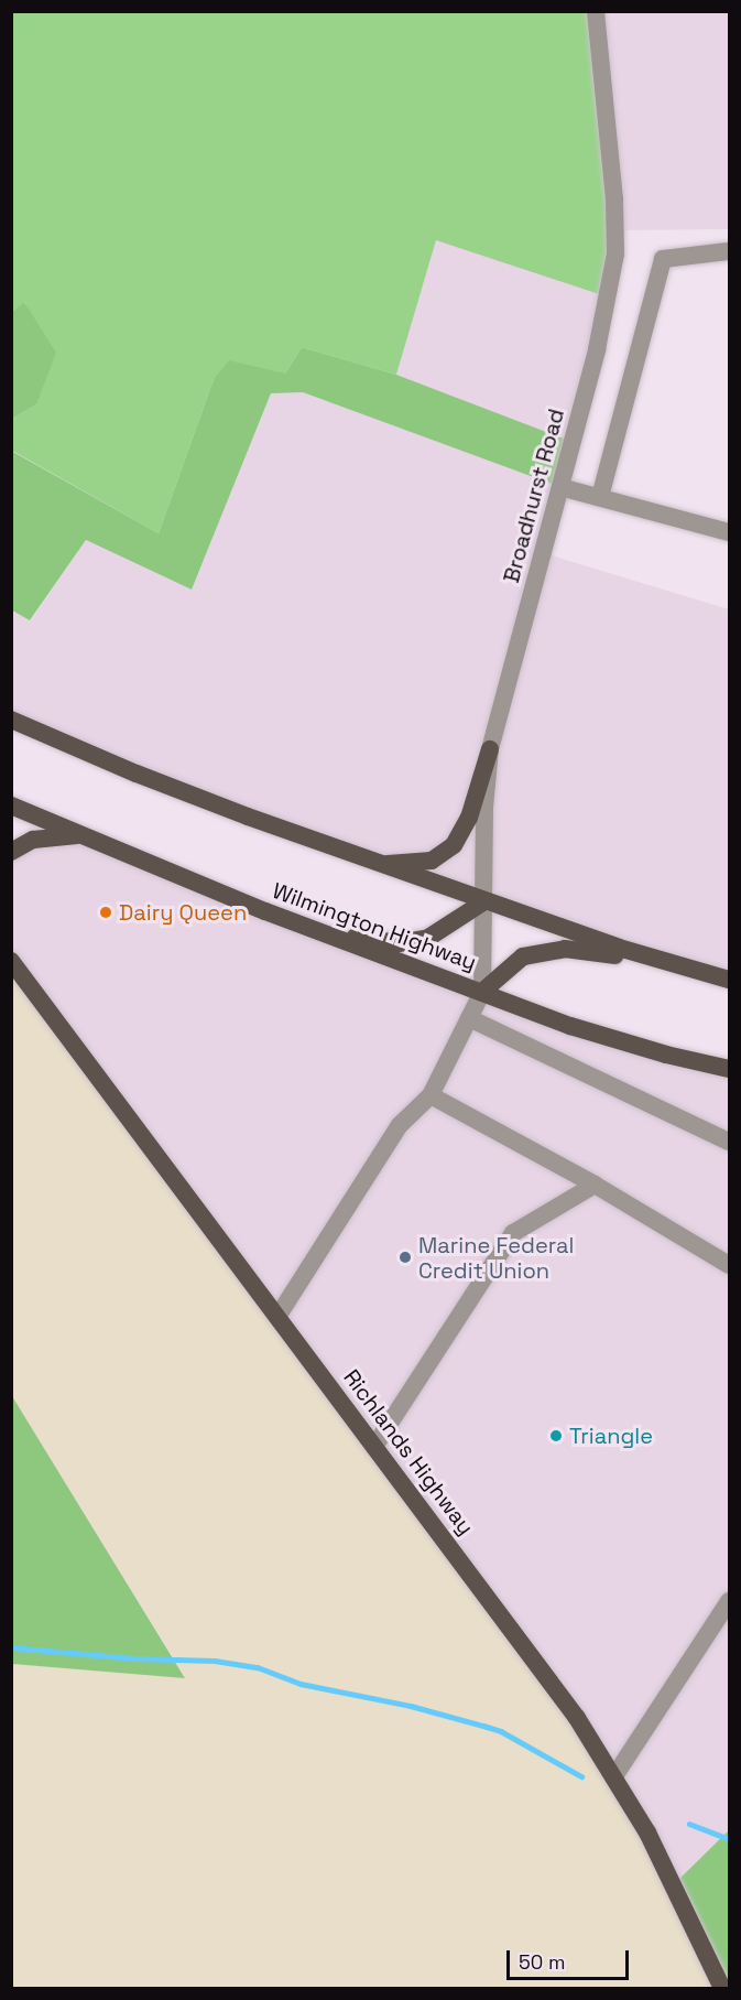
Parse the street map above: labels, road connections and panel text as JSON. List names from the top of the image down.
{
  "streets": {
    "main road": ["Wilmington Highway", "Richlands Highway"],
    "street": ["Broadhurst Road"]
  },
  "crossings": [
    ["Broadhurst Road", "Wilmington Highway"]
  ],
  "places": ["Dairy Queen", "Marine Federal Credit Union", "Triangle"],
  "scale_bar": "50 m"
}
